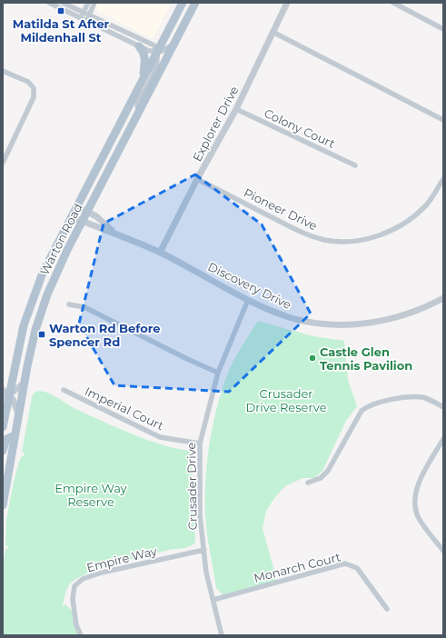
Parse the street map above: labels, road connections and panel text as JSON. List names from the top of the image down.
{
  "streets": {
    "main road": ["Warton Road"],
    "street": [
      "Explorer Drive",
      "Colony Court",
      "Pioneer Drive",
      "Discovery Drive",
      "Imperial Court",
      "Crusader Drive",
      "Empire Way",
      "Monarch Court"
    ]
  },
  "crossings": [
    ["Explorer Drive", "Colony Court"],
    ["Explorer Drive", "Pioneer Drive"],
    ["Explorer Drive", "Discovery Drive"],
    ["Warton Road", "Discovery Drive"],
    ["Discovery Drive", "Crusader Drive"],
    ["Imperial Court", "Crusader Drive"],
    ["Crusader Drive", "Empire Way"],
    ["Crusader Drive", "Monarch Court"]
  ],
  "parks": ["Crusader Drive Reserve", "Empire Way Reserve"],
  "places": {
    "transit": ["Matilda St After Mildenhall St", "Warton Rd Before Spencer Rd"],
    "other": ["Castle Glen Tennis Pavilion"]
  }
}
